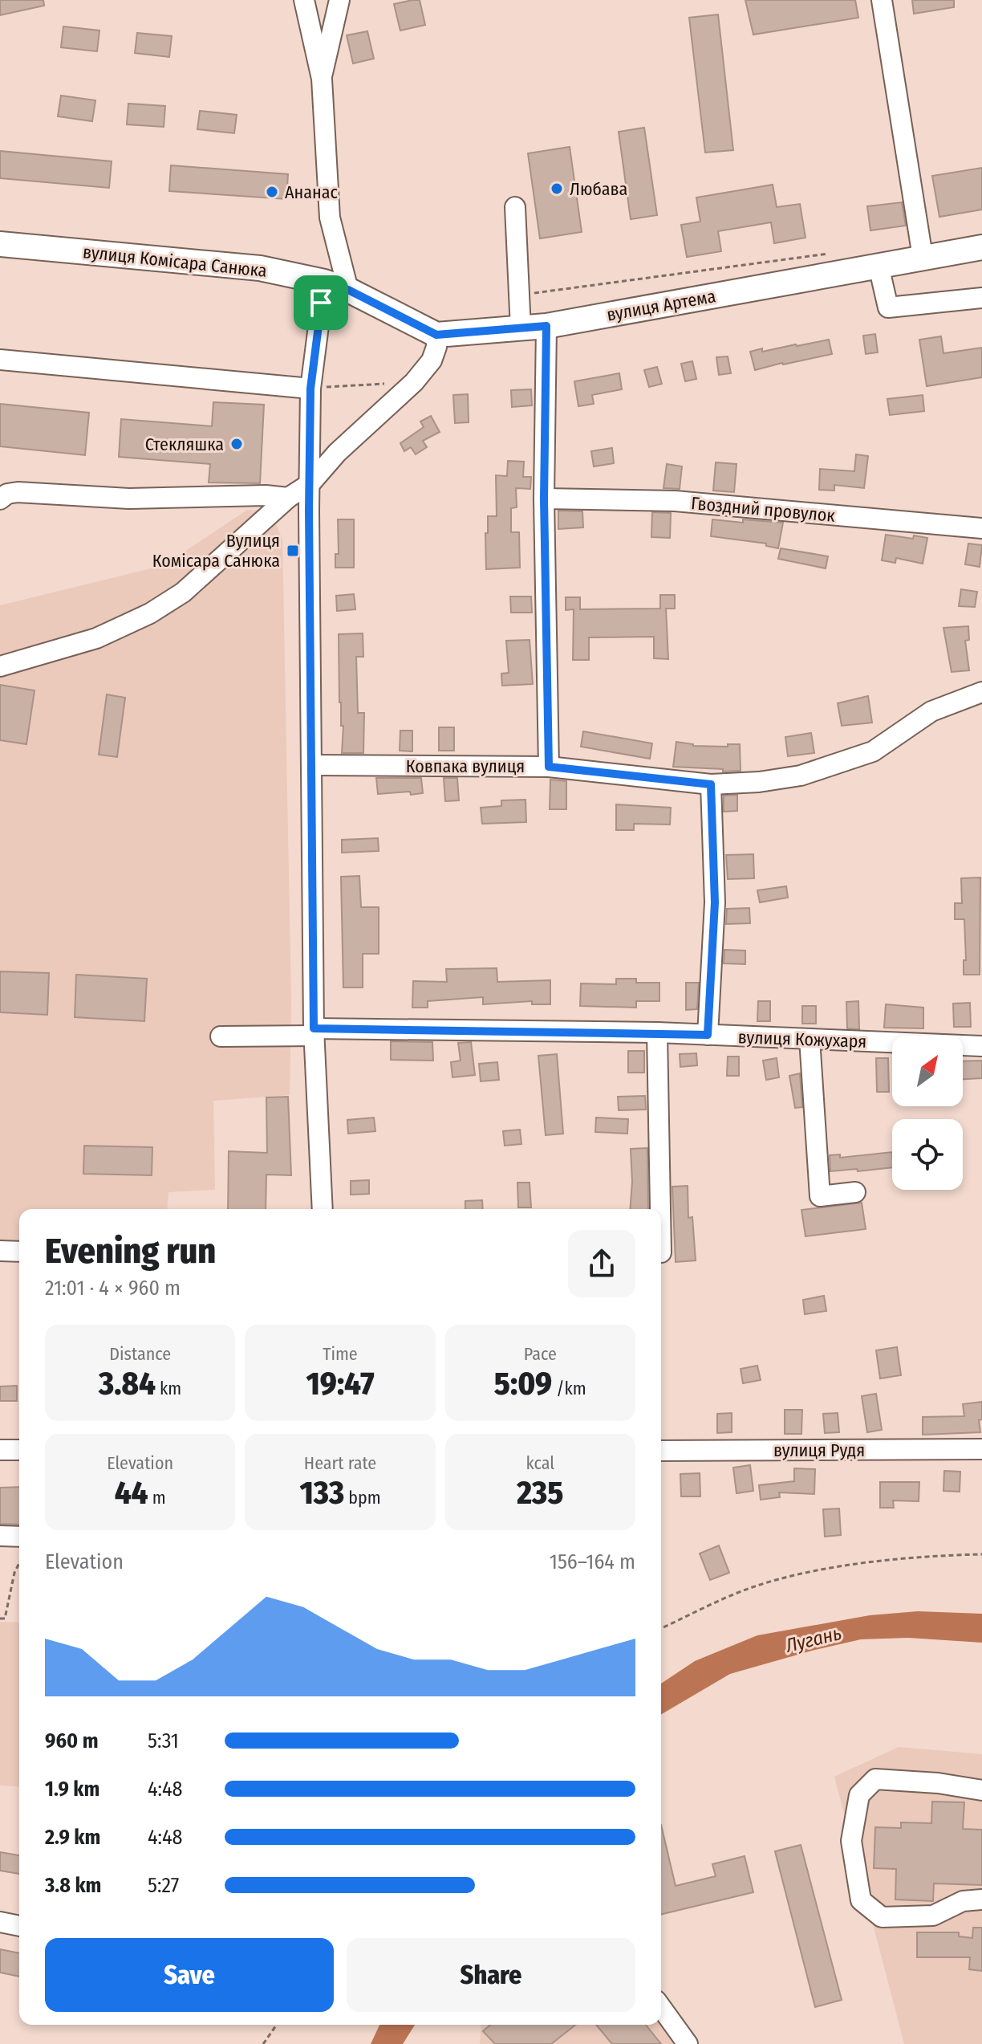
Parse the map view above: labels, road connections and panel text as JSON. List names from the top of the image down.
{
  "streets": {
    "main road": ["вулиця Комісара Санюка", "вулиця Артема"],
    "street": [
      "Гвоздний провулок",
      "Ковпака вулиця",
      "вулиця Кожухаря",
      "вулиця Рудя"
    ]
  },
  "water": ["Лугань"],
  "places": {
    "other": ["Любава", "Ананас", "Стекляшка"],
    "transit": ["Вулиця Комісара Санюка"]
  },
  "north": "top right",
  "page": {
    "heading": ["Evening run", "21:01 · 4 × 960 m"],
    "stats": [
      ["Distance", "3.84 km"],
      ["Time", "19:47"],
      ["Pace", "5:09 /km"],
      ["Elevation", "44 m"],
      ["Heart rate", "133 bpm"],
      ["kcal", "235"]
    ],
    "chart": ["Elevation", "156–164 m"],
    "list": [
      {
        "name": "960 m",
        "note": "5:31"
      },
      {
        "name": "1.9 km",
        "note": "4:48"
      },
      {
        "name": "2.9 km",
        "note": "4:48"
      },
      {
        "name": "3.8 km",
        "note": "5:27"
      }
    ],
    "buttons": ["Save", "Share"]
  }
}
